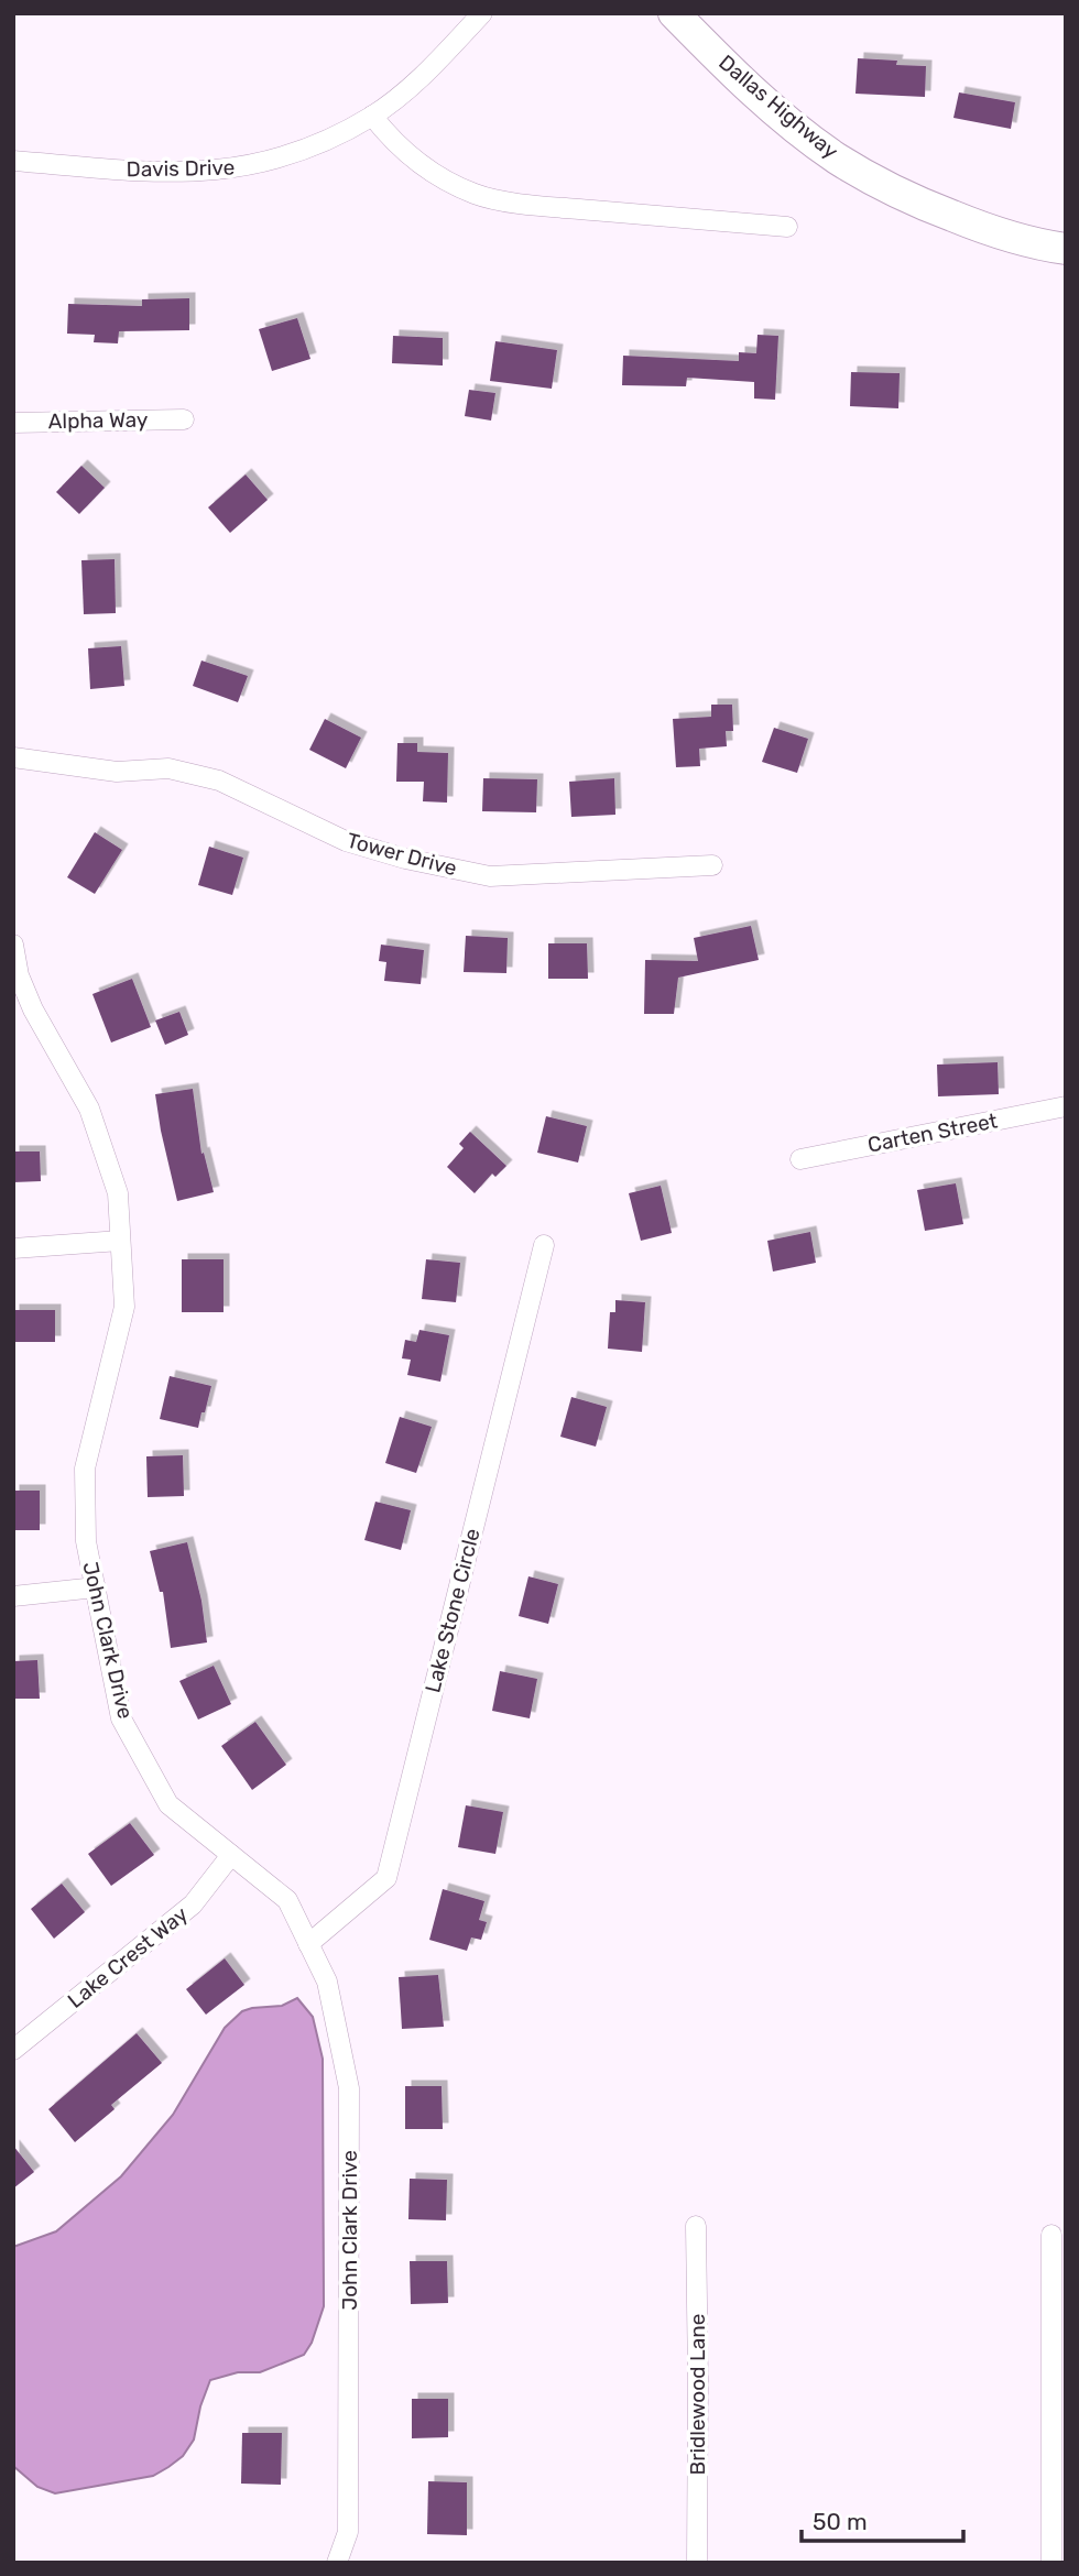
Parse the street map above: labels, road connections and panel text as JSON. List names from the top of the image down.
{
  "streets": {
    "main road": ["Dallas Highway"],
    "street": [
      "Davis Drive",
      "Alpha Way",
      "Tower Drive",
      "Carten Street",
      "Lake Stone Circle",
      "John Clark Drive",
      "Lake Crest Way",
      "Bridlewood Lane"
    ]
  },
  "crossings": [
    ["Lake Stone Circle", "John Clark Drive"],
    ["John Clark Drive", "Lake Crest Way"]
  ],
  "scale_bar": "50 m"
}
